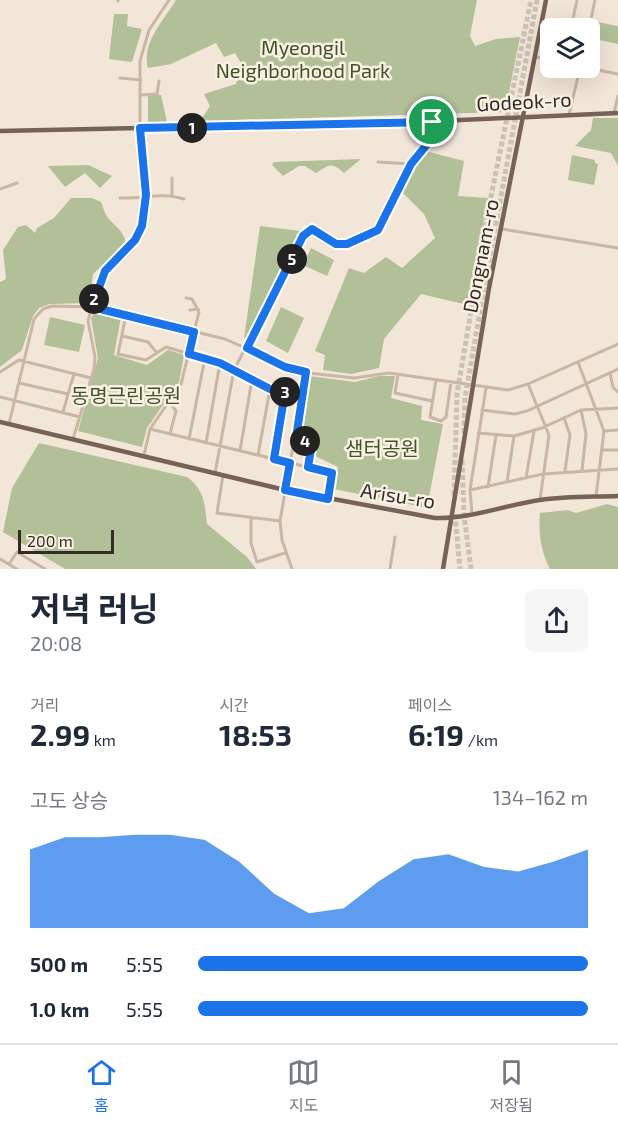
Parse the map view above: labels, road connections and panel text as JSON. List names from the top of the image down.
{
  "streets": {
    "main road": ["Godeok-ro", "Dongnam-ro", "Arisu-ro"]
  },
  "crossings": [
    ["Godeok-ro", "Dongnam-ro"],
    ["Dongnam-ro", "Arisu-ro"]
  ],
  "parks": ["Myeongil Neighborhood Park", "동명근린공원", "샘터공원"],
  "scale_bar": "200 m",
  "page": {
    "pins": [
      "1",
      "5",
      "2",
      "3",
      "4"
    ],
    "scale": "200 m",
    "heading": ["저녁 러닝", "20:08"],
    "stats": [
      ["거리", "2.99 km"],
      ["시간", "18:53"],
      ["페이스", "6:19 /km"]
    ],
    "chart": ["고도 상승", "134–162 m"],
    "list": [
      {
        "name": "500 m",
        "note": "5:55"
      },
      {
        "name": "1.0 km",
        "note": "5:55"
      }
    ],
    "tabs": ["홈", "지도", "저장됨"]
  }
}
